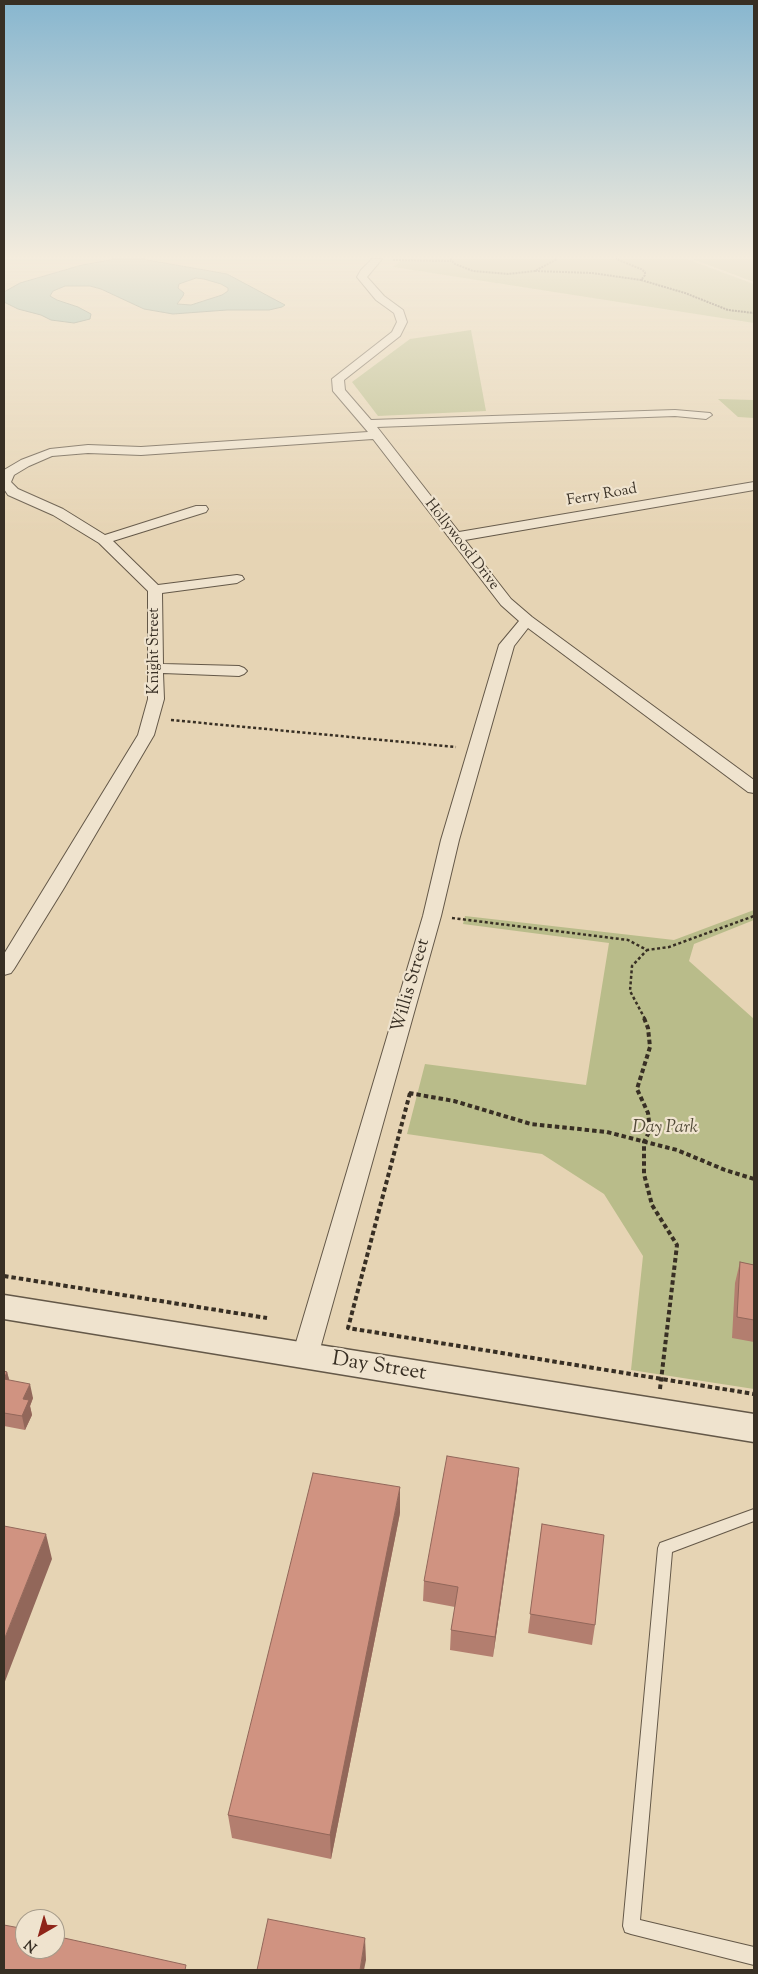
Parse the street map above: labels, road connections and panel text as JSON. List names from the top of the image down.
{
  "streets": {
    "street": [
      "Ferry Road",
      "Hollywood Drive",
      "Knight Street",
      "Willis Street",
      "Day Street"
    ]
  },
  "crossings": [
    ["Ferry Road", "Hollywood Drive"],
    ["Hollywood Drive", "Knight Street"],
    ["Hollywood Drive", "Willis Street"],
    ["Willis Street", "Day Street"]
  ],
  "parks": ["Day Park"],
  "north": "bottom left"
}
